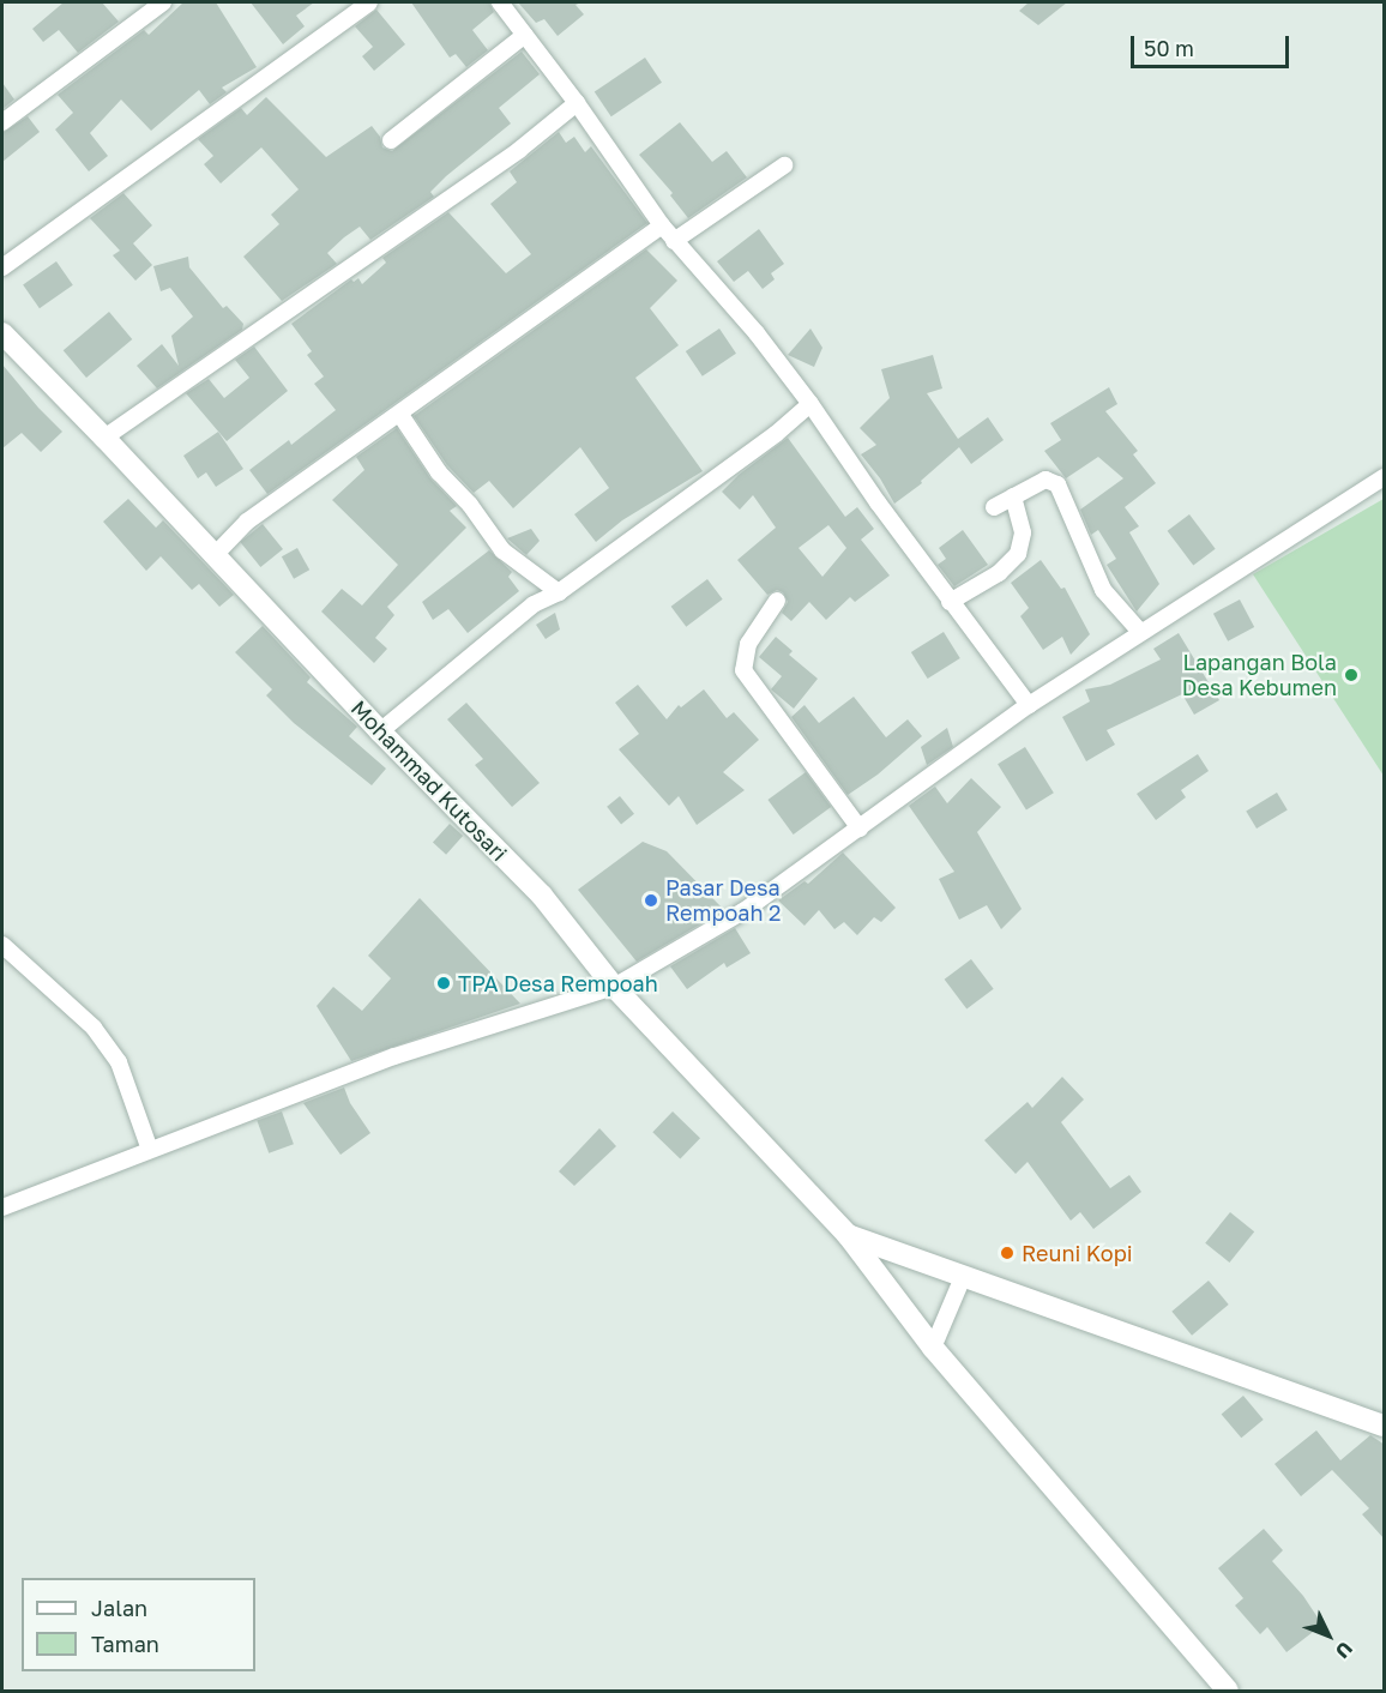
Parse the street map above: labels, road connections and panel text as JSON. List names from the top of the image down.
{
  "streets": {
    "street": ["Mohammad Kutosari"]
  },
  "places": [
    "Lapangan Bola Desa Kebumen",
    "Pasar Desa Rempoah 2",
    "TPA Desa Rempoah",
    "Reuni Kopi"
  ],
  "legend": ["Jalan", "Taman"],
  "scale_bar": "50 m",
  "north": "bottom right"
}
